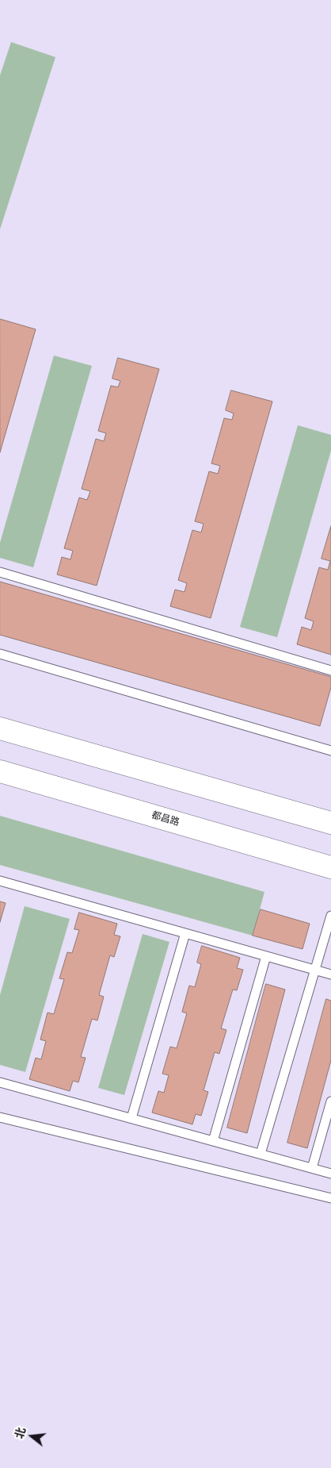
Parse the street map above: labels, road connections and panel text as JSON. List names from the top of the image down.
{
  "streets": {
    "main road": ["都昌路"]
  },
  "north": "left"
}
